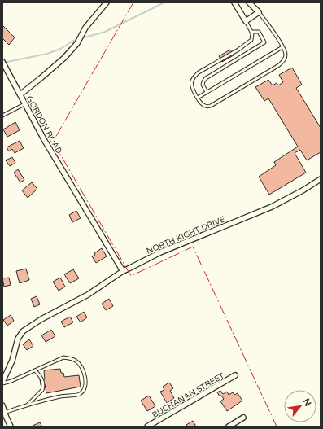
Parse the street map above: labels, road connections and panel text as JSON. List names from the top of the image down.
{
  "streets": {
    "street": ["GORDON ROAD", "NORTH KIGHT DRIVE", "BUCHANAN STREET"]
  },
  "crossings": [
    ["GORDON ROAD", "NORTH KIGHT DRIVE"]
  ],
  "north": "top right"
}
